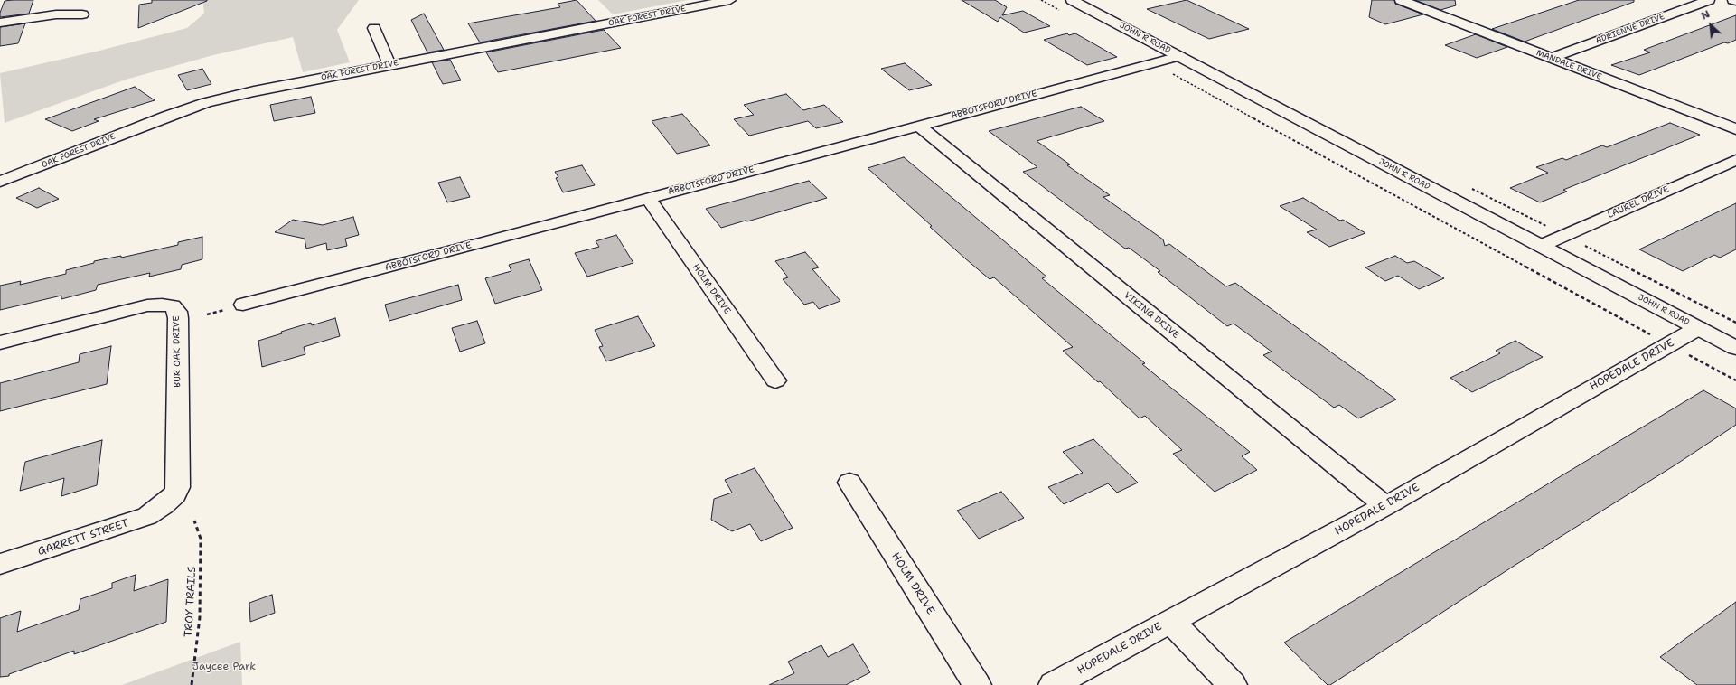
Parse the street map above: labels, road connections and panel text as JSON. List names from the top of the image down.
{
  "streets": {
    "street": [
      "OAK FOREST DRIVE",
      "ADRIENNE DRIVE",
      "JOHN R ROAD",
      "MANDALE DRIVE",
      "ABBOTSFORD DRIVE",
      "LAUREL DRIVE",
      "HOLM DRIVE",
      "VIKING DRIVE",
      "BUR OAK DRIVE",
      "HOPEDALE DRIVE",
      "GARRETT STREET"
    ],
    "path": ["TROY TRAILS"]
  },
  "crossings": [
    ["ADRIENNE DRIVE", "MANDALE DRIVE"],
    ["JOHN R ROAD", "ABBOTSFORD DRIVE"],
    ["JOHN R ROAD", "LAUREL DRIVE"],
    ["JOHN R ROAD", "HOPEDALE DRIVE"],
    ["ABBOTSFORD DRIVE", "HOLM DRIVE"],
    ["ABBOTSFORD DRIVE", "VIKING DRIVE"],
    ["VIKING DRIVE", "HOPEDALE DRIVE"],
    ["BUR OAK DRIVE", "GARRETT STREET"]
  ],
  "parks": ["Jaycee Park"],
  "north": "top left"
}
